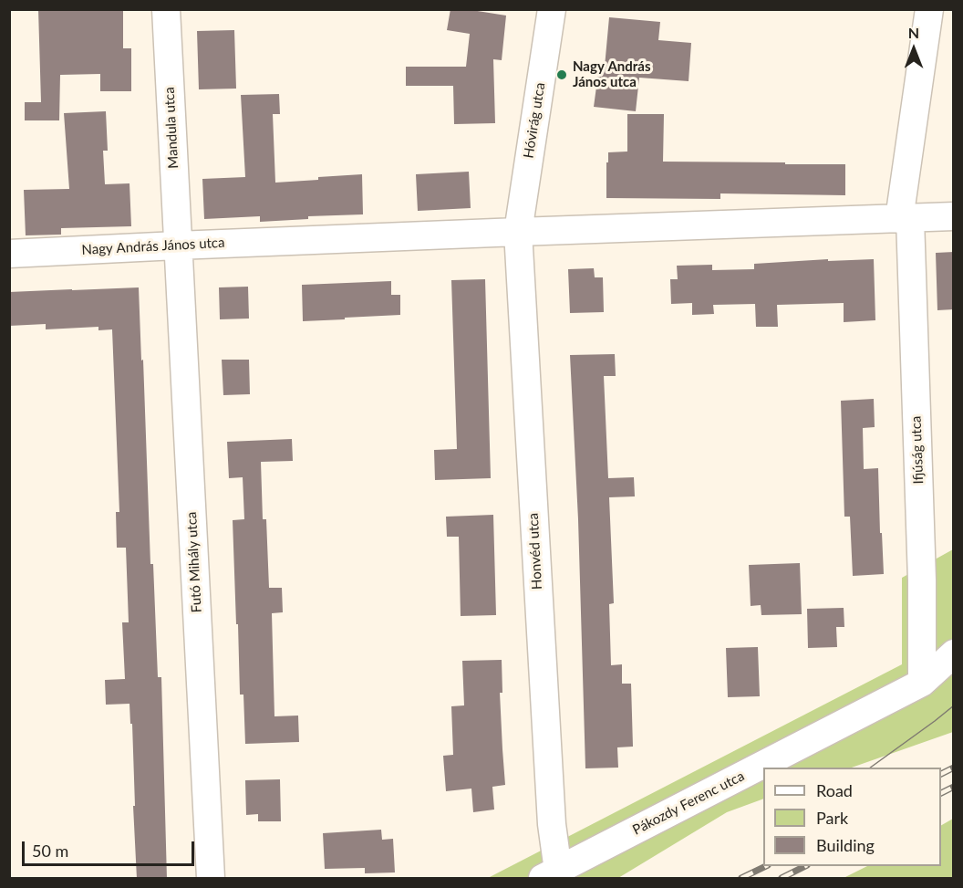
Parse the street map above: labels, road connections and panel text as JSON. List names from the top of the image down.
{
  "streets": {
    "street": [
      "Hóvirág utca",
      "Mandula utca",
      "Nagy András János utca",
      "Ifjúság utca",
      "Honvéd utca",
      "Futó Mihály utca",
      "Pákozdy Ferenc utca"
    ]
  },
  "crossings": [
    ["Hóvirág utca", "Nagy András János utca"],
    ["Hóvirág utca", "Honvéd utca"],
    ["Mandula utca", "Nagy András János utca"],
    ["Mandula utca", "Futó Mihály utca"],
    ["Nagy András János utca", "Ifjúság utca"],
    ["Nagy András János utca", "Honvéd utca"],
    ["Nagy András János utca", "Futó Mihály utca"],
    ["Ifjúság utca", "Pákozdy Ferenc utca"],
    ["Honvéd utca", "Pákozdy Ferenc utca"]
  ],
  "places": ["Nagy András János utca"],
  "legend": ["Road", "Park", "Building"],
  "scale_bar": "50 m",
  "north": "top"
}
